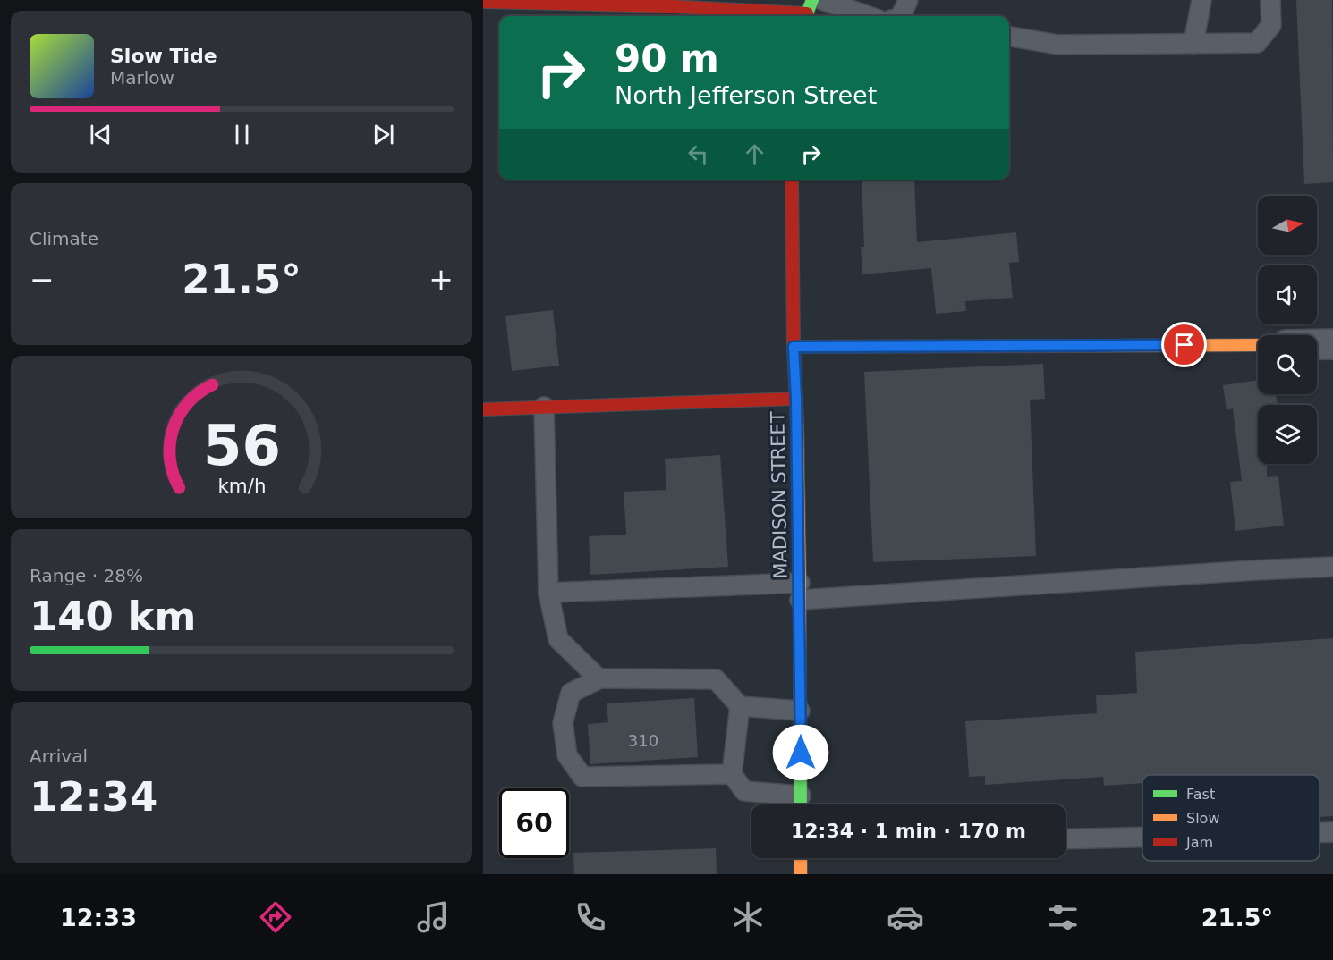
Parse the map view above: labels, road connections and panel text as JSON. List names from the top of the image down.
{
  "streets": {
    "street": ["MADISON STREET"]
  },
  "house_numbers": ["310"],
  "legend": ["Fast", "Slow", "Jam"],
  "north": "right",
  "page": {
    "turn": ["90 m", "North Jefferson Street"],
    "song": ["Slow Tide", "Marlow"],
    "tile": [
      "Climate",
      ["Range · 28%", "140 km"],
      ["Arrival", "12:34"]
    ],
    "heat": ["−", "21.5°", "+"],
    "limit": "60",
    "trip": "12:34 · 1 min · 170 m",
    "tabs": ["12:33", "21.5°"],
    "gauge": ["56", "km/h"]
  }
}
